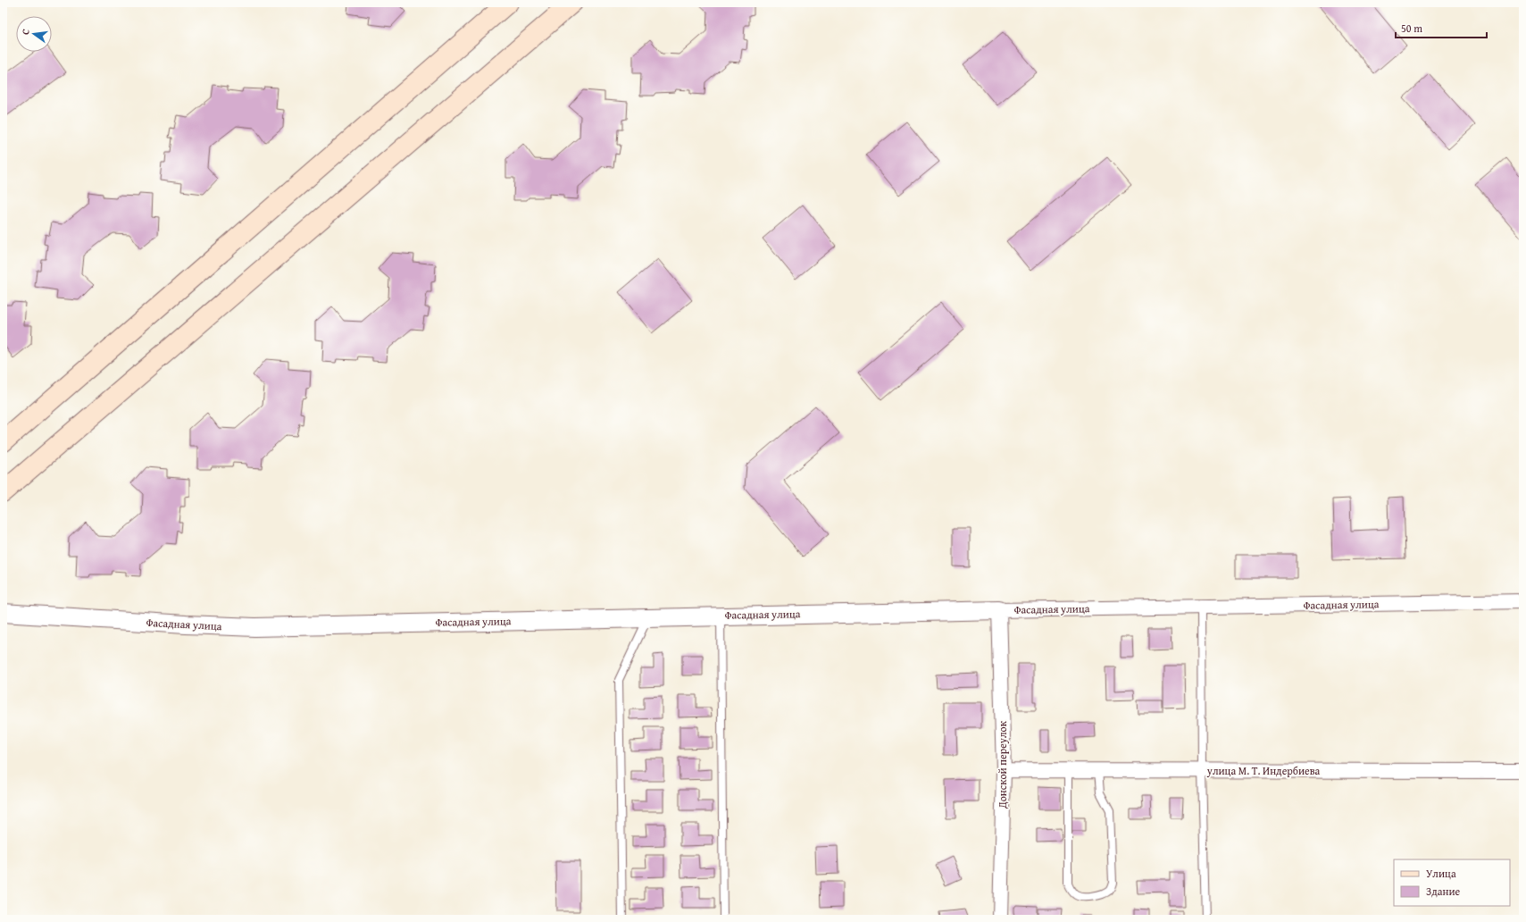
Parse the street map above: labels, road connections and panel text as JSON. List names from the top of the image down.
{
  "streets": {
    "street": ["Фасадная улица", "Донской переулок", "улица М. Т. Индербиева"]
  },
  "crossings": [
    ["Фасадная улица", "Донской переулок"],
    ["Донской переулок", "улица М. Т. Индербиева"]
  ],
  "legend": ["Улица", "Здание"],
  "scale_bar": "50 m",
  "north": "left"
}
